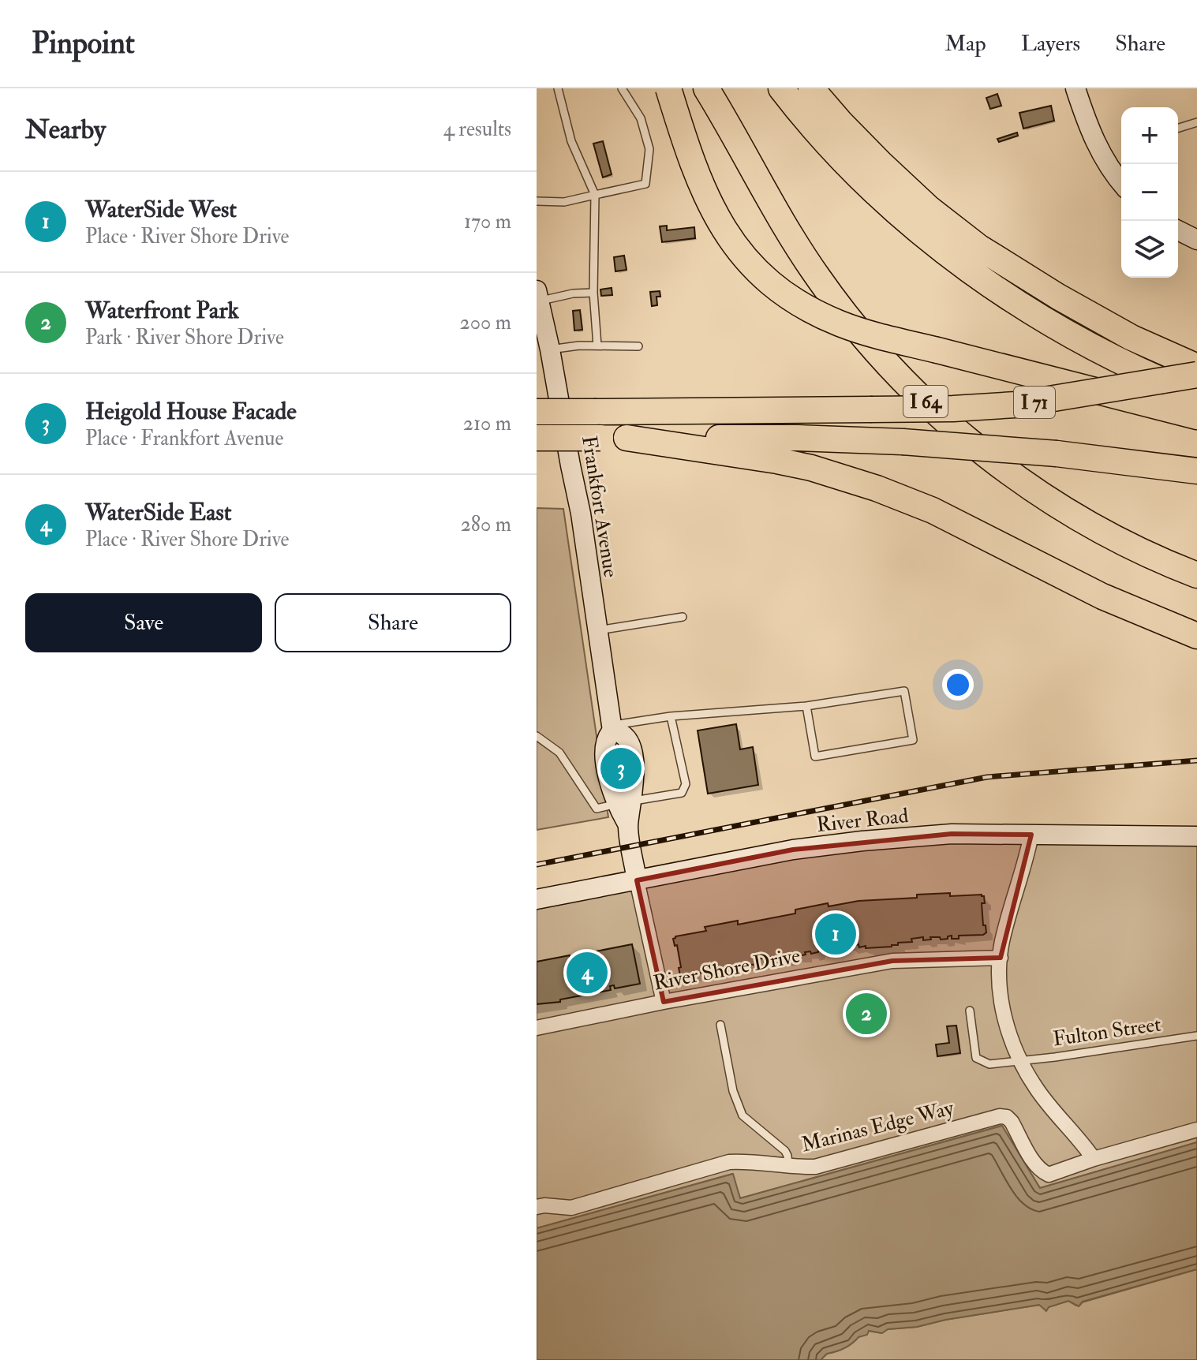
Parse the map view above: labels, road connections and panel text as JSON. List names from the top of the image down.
{
  "streets": {
    "highway": ["I 64", "I 71"],
    "street": [
      "Frankfort Avenue",
      "River Road",
      "River Shore Drive",
      "Marinas Edge Way"
    ],
    "lane": ["Fulton Street"]
  },
  "crossings": [
    ["Frankfort Avenue", "River Road"],
    ["Frankfort Avenue", "River Shore Drive"]
  ],
  "page": {
    "header": "Pinpoint",
    "nav": ["Map", "Layers", "Share"],
    "heading": ["Nearby", "4 results"],
    "map_buttons": ["+", "−"],
    "list": [
      {
        "mark": "1",
        "name": "WaterSide West",
        "note": "Place · River Shore Drive",
        "value": "170 m"
      },
      {
        "mark": "2",
        "name": "Waterfront Park",
        "note": "Park · River Shore Drive",
        "value": "200 m"
      },
      {
        "mark": "3",
        "name": "Heigold House Facade",
        "note": "Place · Frankfort Avenue",
        "value": "210 m"
      },
      {
        "mark": "4",
        "name": "WaterSide East",
        "note": "Place · River Shore Drive",
        "value": "280 m"
      }
    ],
    "buttons": ["Save", "Share"],
    "pins": [
      "3",
      "1",
      "4",
      "2"
    ]
  }
}
